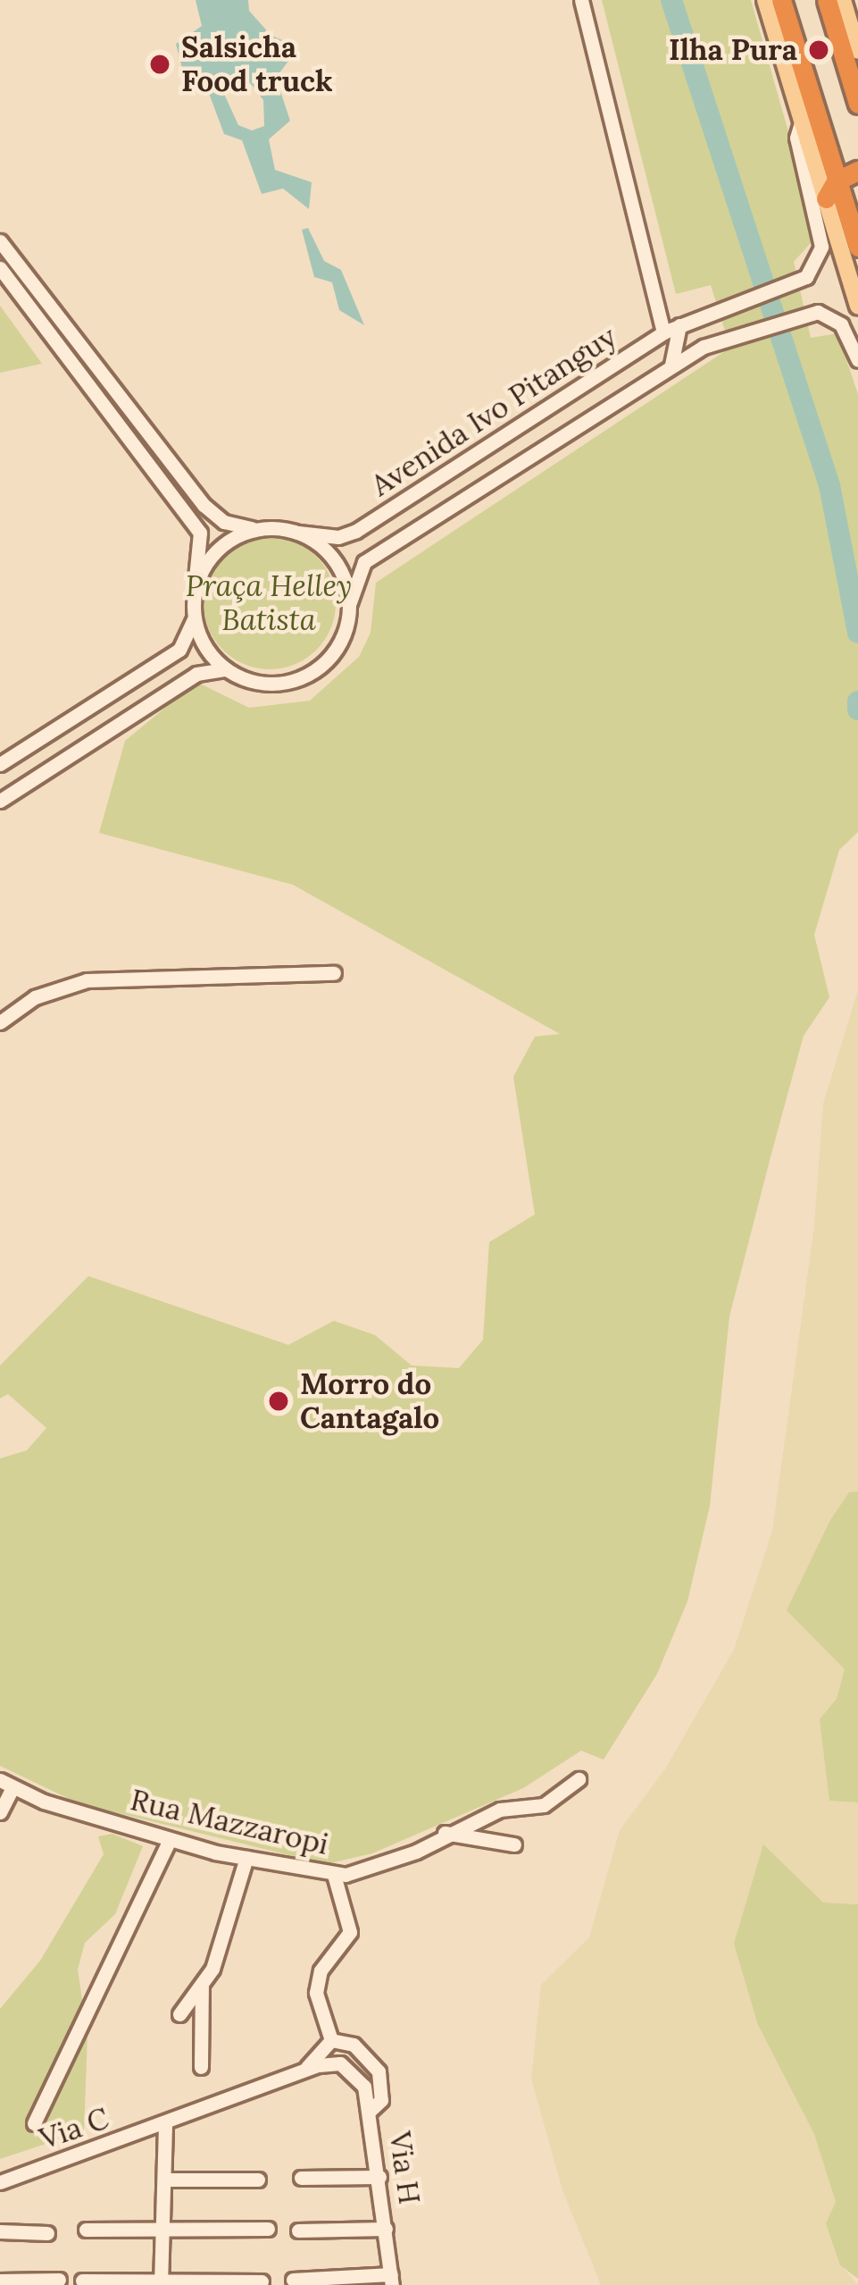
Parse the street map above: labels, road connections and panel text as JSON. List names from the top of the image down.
{
  "streets": {
    "street": [
      "Avenida Ivo Pitanguy",
      "Rua Mazzaropi",
      "Via C",
      "Via H"
    ]
  },
  "crossings": [
    ["Via C", "Via H"]
  ],
  "parks": ["Praça Helley Batista"],
  "places": ["Ilha Pura", "Salsicha Food truck", "Morro do Cantagalo"]
}
